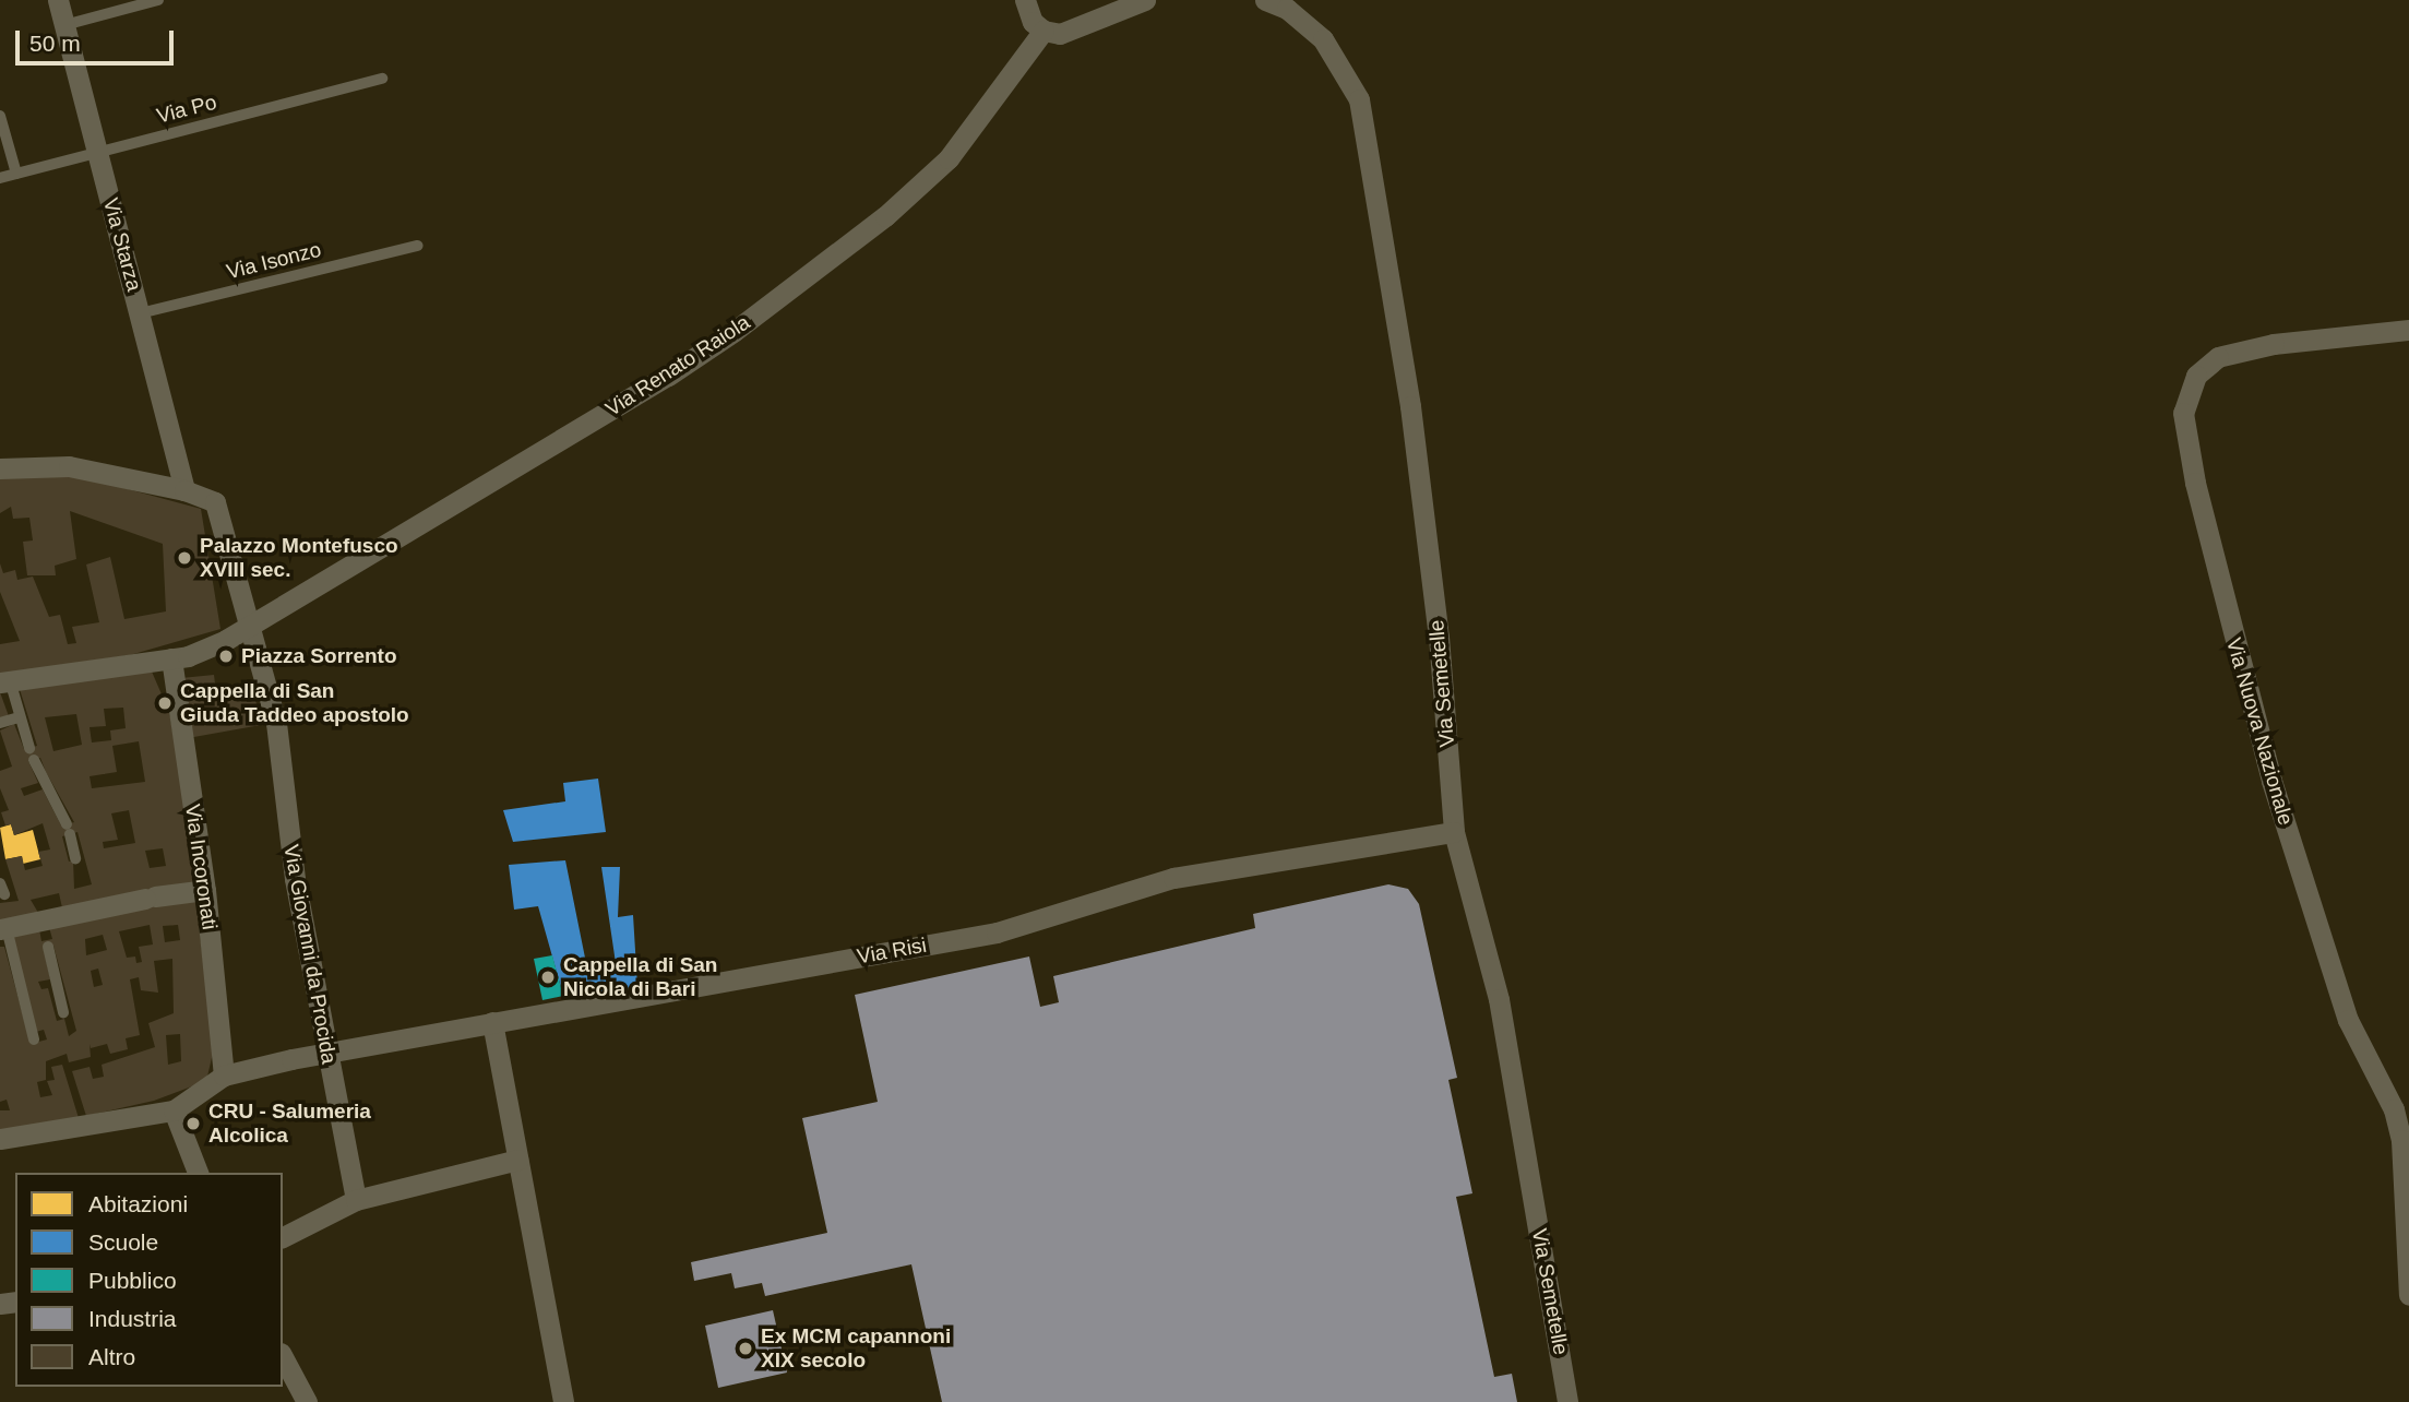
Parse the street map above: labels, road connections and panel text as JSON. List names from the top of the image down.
{
  "streets": {
    "street": [
      "Via Starza",
      "Via Renato Raiola",
      "Via Semetelle",
      "Via Nuova Nazionale",
      "Via Incoronati",
      "Via Risi",
      "Via Giovanni da Procida"
    ],
    "lane": ["Via Po", "Via Isonzo"]
  },
  "crossings": [
    ["Via Po", "Via Starza"],
    ["Via Starza", "Via Isonzo"],
    ["Via Renato Raiola", "Via Incoronati"],
    ["Via Renato Raiola", "Via Giovanni da Procida"],
    ["Via Semetelle", "Via Risi"],
    ["Via Incoronati", "Via Risi"],
    ["Via Risi", "Via Giovanni da Procida"]
  ],
  "places": [
    "Palazzo Montefusco XVIII sec.",
    "Piazza Sorrento",
    "Cappella di San Giuda Taddeo apostolo",
    "Cappella di San Nicola di Bari",
    "CRU - Salumeria Alcolica",
    "Ex MCM capannoni XIX secolo"
  ],
  "legend": [
    "Abitazioni",
    "Scuole",
    "Pubblico",
    "Industria",
    "Altro"
  ],
  "scale_bar": "50 m"
}
